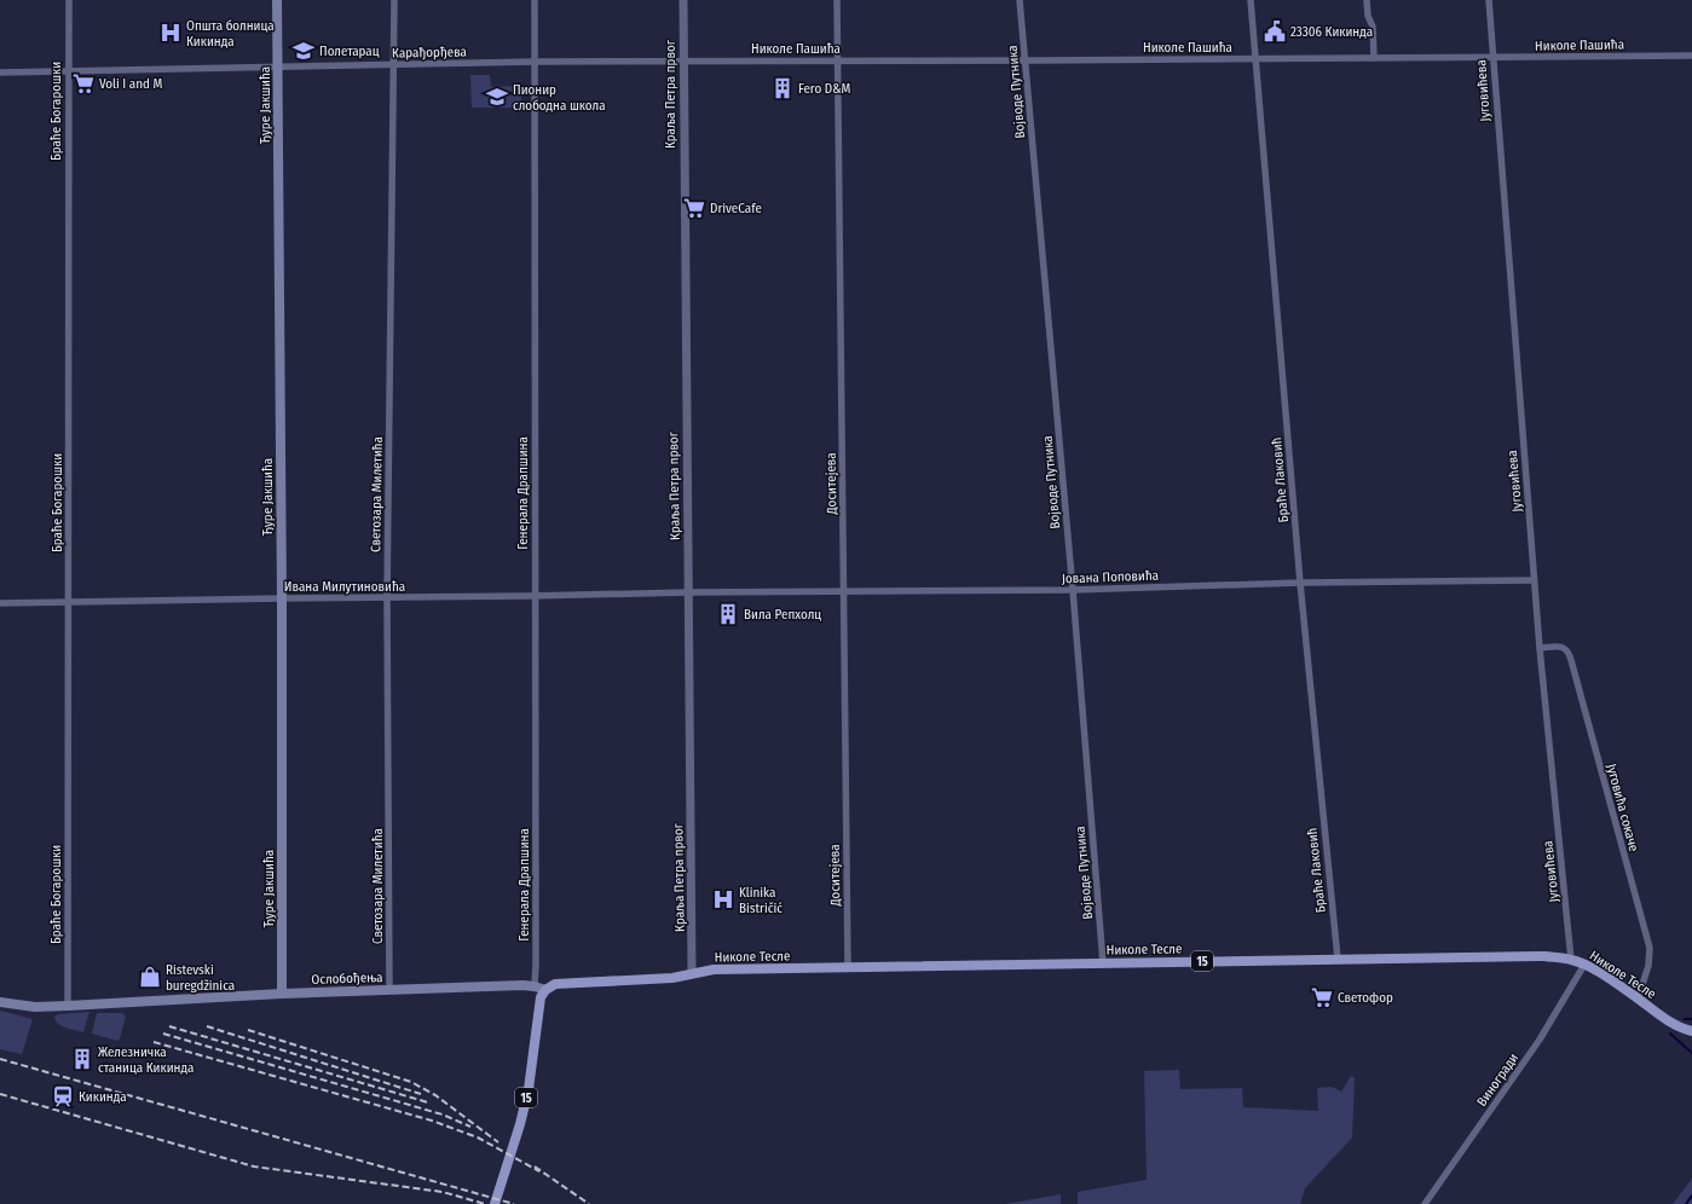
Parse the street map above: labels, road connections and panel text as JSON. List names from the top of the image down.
{
  "streets": {
    "main road": [
      "Ђуре Јакшића",
      "Николе Тесле",
      "15",
      "Ослобођења"
    ],
    "street": [
      "Николе Пашића",
      "Карађорђева",
      "Југовићева",
      "Војводе Путника",
      "Краља Петра првог",
      "Браће Богарошки",
      "Браће Лаковић",
      "Доситејева",
      "Генерала Драпшина",
      "Светозара Милетића",
      "Јована Поповића",
      "Ивана Милутиновића",
      "Југовића сокаче",
      "Виногради"
    ]
  },
  "crossings": [
    ["Николе Пашића", "Карађорђева"],
    ["Николе Пашића", "Југовићева"],
    ["Николе Пашића", "Војводе Путника"],
    ["Николе Пашића", "Краља Петра првог"],
    ["Николе Пашића", "Браће Лаковић"],
    ["Николе Пашића", "Доситејева"],
    ["Карађорђева", "Краља Петра првог"],
    ["Карађорђева", "Ђуре Јакшића"],
    ["Карађорђева", "Браће Богарошки"],
    ["Карађорђева", "Генерала Драпшина"],
    ["Карађорђева", "Светозара Милетића"],
    ["Југовићева", "Јована Поповића"],
    ["Југовићева", "Југовића сокаче"],
    ["Југовићева", "Николе Тесле"],
    ["Војводе Путника", "Јована Поповића"],
    ["Војводе Путника", "Николе Тесле"],
    ["Краља Петра првог", "Јована Поповића"],
    ["Краља Петра првог", "Ивана Милутиновића"],
    ["Краља Петра првог", "Николе Тесле"],
    ["Краља Петра првог", "15"],
    ["Ђуре Јакшића", "Ивана Милутиновића"],
    ["Ђуре Јакшића", "Ослобођења"],
    ["Браће Богарошки", "Ивана Милутиновића"],
    ["Браће Богарошки", "Ослобођења"],
    ["Браће Лаковић", "Јована Поповића"],
    ["Браће Лаковић", "Николе Тесле"],
    ["Доситејева", "Јована Поповића"],
    ["Доситејева", "Николе Тесле"],
    ["Генерала Драпшина", "Ивана Милутиновића"],
    ["Генерала Драпшина", "Ослобођења"],
    ["Светозара Милетића", "Ивана Милутиновића"],
    ["Светозара Милетића", "Ослобођења"],
    ["Јована Поповића", "Ивана Милутиновића"],
    ["Југовића сокаче", "Николе Тесле"],
    ["Николе Тесле", "15"],
    ["Николе Тесле", "Виногради"],
    ["15", "Ослобођења"]
  ],
  "places": {
    "public building": ["23306 Кикинда"],
    "hospital": ["Општа болница Кикинда", "Klinika Bistričić"],
    "school or university": ["Полетарац", "Пионир слободна школа"],
    "supermarket": ["Voli I and M", "DriveCafe", "Светофор"],
    "building": ["Fero D&M", "Вила Репхолц", "Железничка станица Кикинда"],
    "shop": ["Ristevski buregdžinica"],
    "station": ["Кикинда"]
  }
}
